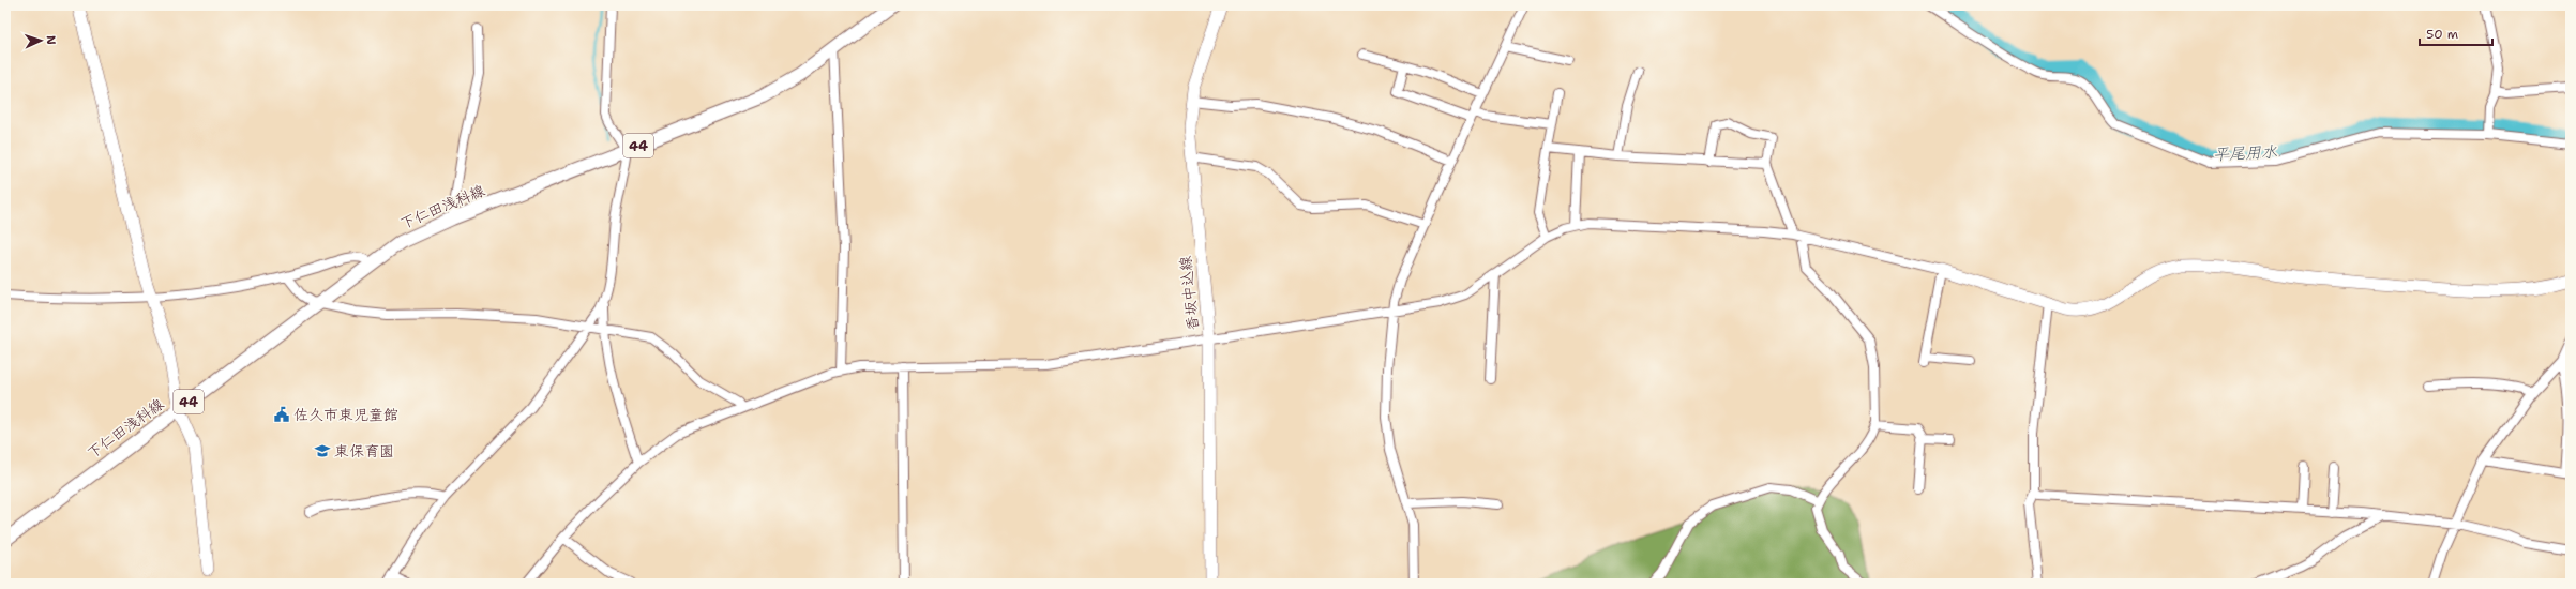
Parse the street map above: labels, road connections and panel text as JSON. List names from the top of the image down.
{
  "streets": {
    "main road": ["44", "下仁田浅科線"],
    "street": ["香坂中込線"]
  },
  "water": ["平尾用水"],
  "places": {
    "public building": ["佐久市東児童館"],
    "school or university": ["東保育園"]
  },
  "scale_bar": "50 m",
  "north": "right"
}
